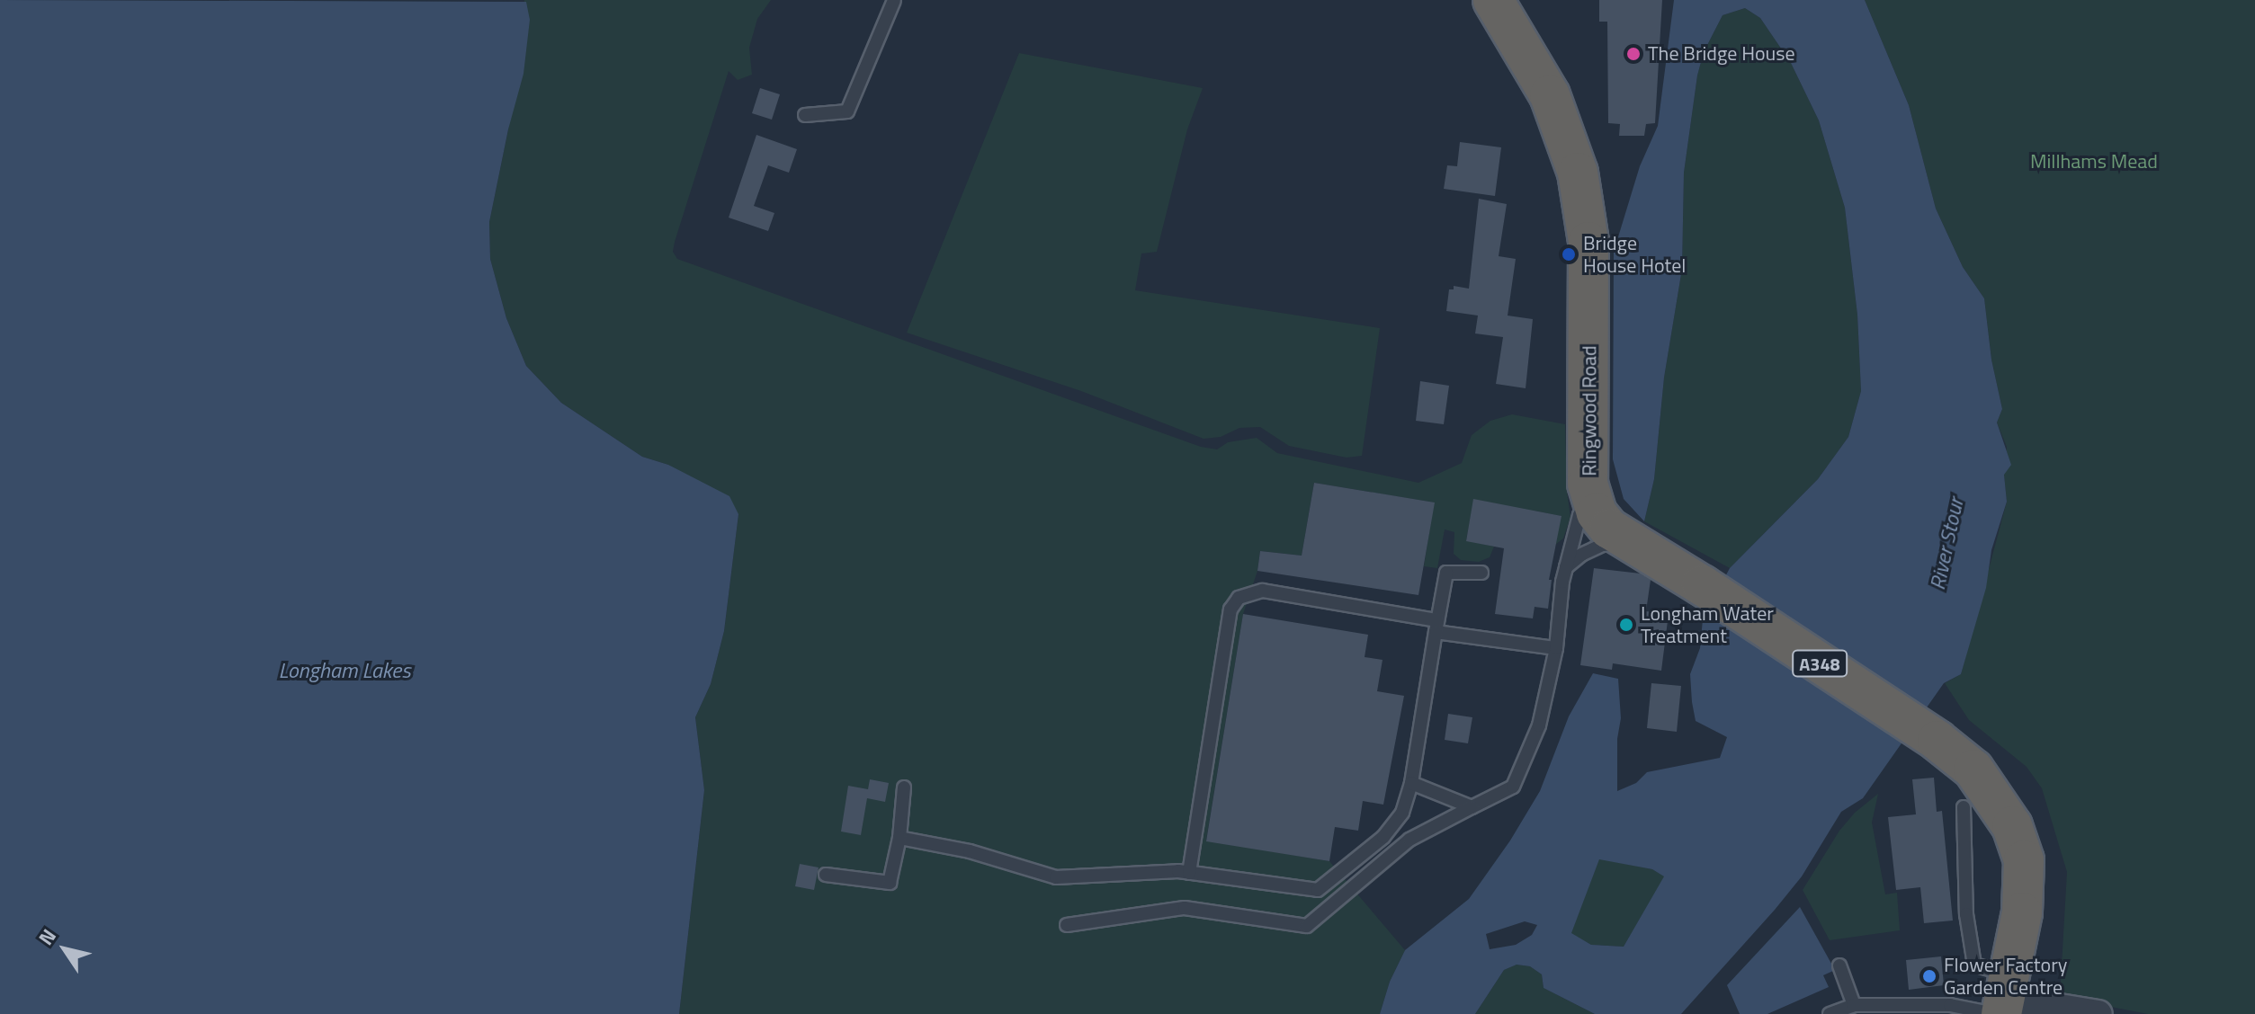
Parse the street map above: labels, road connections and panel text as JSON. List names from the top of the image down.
{
  "streets": {
    "highway": ["Ringwood Road", "A348"]
  },
  "water": ["River Stour", "Longham Lakes"],
  "parks": ["Millhams Mead"],
  "places": [
    "The Bridge House",
    "Bridge House Hotel",
    "Longham Water Treatment",
    "Flower Factory Garden Centre"
  ],
  "north": "top left"
}
